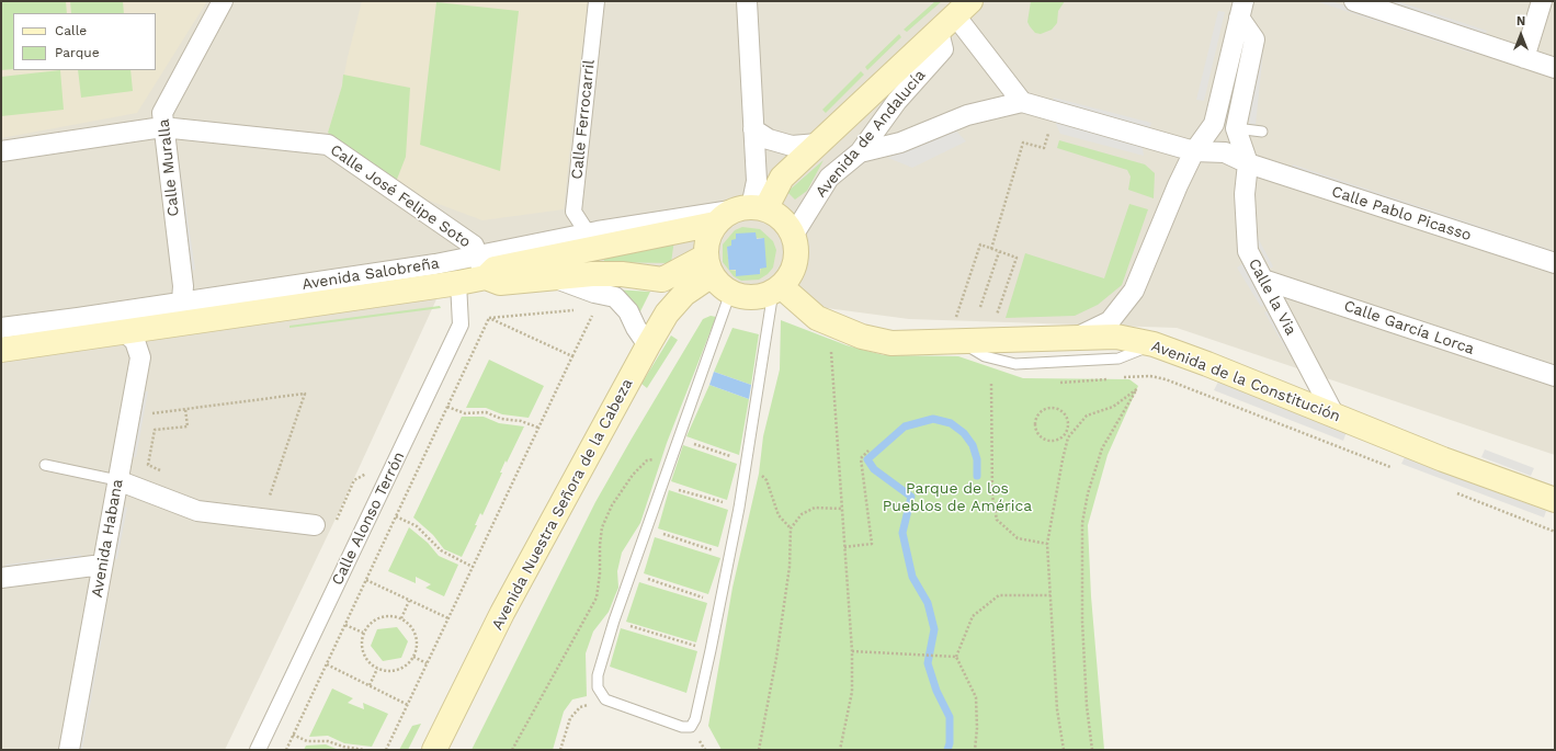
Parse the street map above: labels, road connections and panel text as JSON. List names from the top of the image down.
{
  "streets": {
    "main road": [
      "Avenida de Andalucía",
      "Avenida Salobreña",
      "Avenida de la Constitución",
      "Avenida Nuestra Señora de la Cabeza"
    ],
    "street": [
      "Calle Ferrocarril",
      "Calle Muralla",
      "Calle José Felipe Soto",
      "Calle Pablo Picasso",
      "Calle la Via",
      "Calle García Lorca",
      "Calle Alonso Terrón",
      "Avenida Habana"
    ]
  },
  "crossings": [
    ["Calle Ferrocarril", "Avenida Salobreña"],
    ["Avenida de Andalucía", "Calle Pablo Picasso"],
    ["Avenida de Andalucía", "Avenida Salobreña"],
    ["Avenida de Andalucía", "Avenida de la Constitución"],
    ["Avenida de Andalucía", "Avenida Nuestra Señora de la Cabeza"],
    ["Calle Muralla", "Calle José Felipe Soto"],
    ["Calle Muralla", "Avenida Salobreña"],
    ["Calle José Felipe Soto", "Avenida Salobreña"],
    ["Calle Pablo Picasso", "Calle la Via"],
    ["Avenida Salobreña", "Avenida de la Constitución"],
    ["Avenida Salobreña", "Avenida Nuestra Señora de la Cabeza"],
    ["Avenida Salobreña", "Calle Alonso Terrón"],
    ["Avenida Salobreña", "Avenida Habana"],
    ["Calle la Via", "Calle García Lorca"],
    ["Calle la Via", "Avenida de la Constitución"],
    ["Avenida de la Constitución", "Avenida Nuestra Señora de la Cabeza"]
  ],
  "parks": ["Parque de los Pueblos de América"],
  "legend": ["Calle", "Parque"],
  "north": "top"
}
